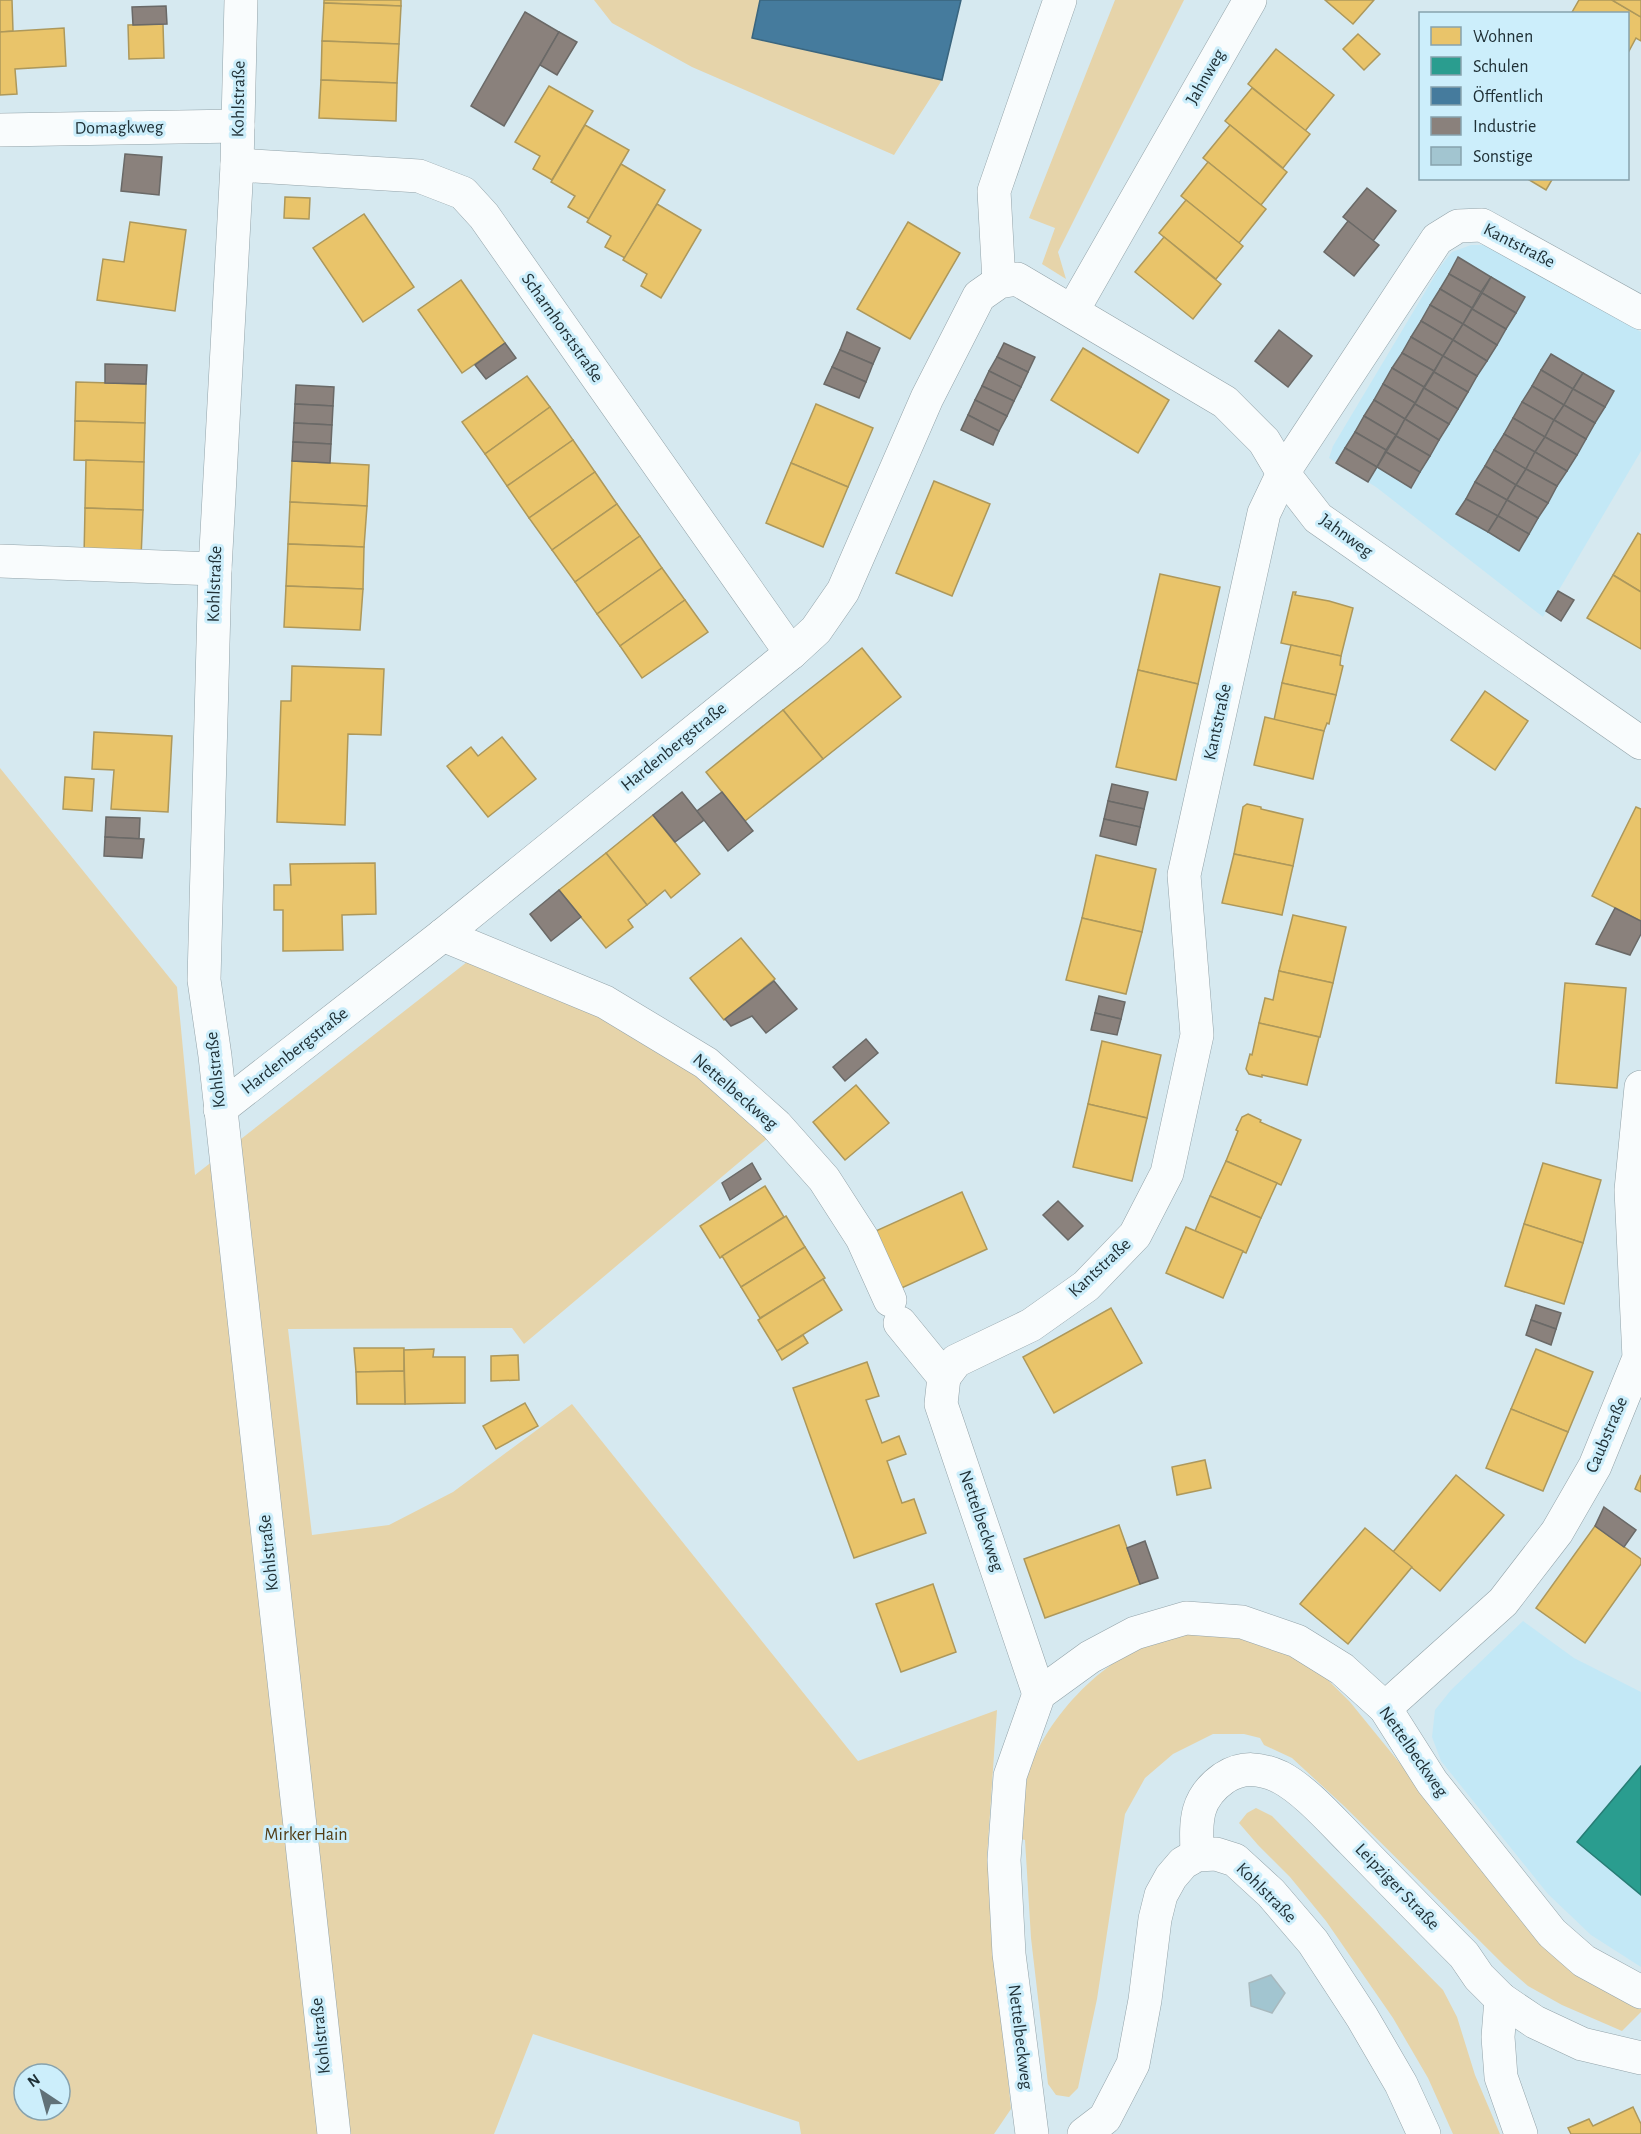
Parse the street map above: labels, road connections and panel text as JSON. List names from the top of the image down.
{
  "streets": {
    "street": [
      "Jahnweg",
      "Kohlstraße",
      "Domagkweg",
      "Kantstraße",
      "Scharnhorststraße",
      "Hardenbergstraße",
      "Nettelbeckweg",
      "Caubstraße",
      "Leipziger Straße"
    ]
  },
  "crossings": [
    ["Jahnweg", "Kantstraße"],
    ["Jahnweg", "Hardenbergstraße"],
    ["Kohlstraße", "Domagkweg"],
    ["Kohlstraße", "Scharnhorststraße"],
    ["Kohlstraße", "Hardenbergstraße"],
    ["Kohlstraße", "Leipziger Straße"],
    ["Kantstraße", "Nettelbeckweg"],
    ["Scharnhorststraße", "Hardenbergstraße"],
    ["Hardenbergstraße", "Nettelbeckweg"],
    ["Nettelbeckweg", "Caubstraße"]
  ],
  "parks": ["Mirker Hain"],
  "legend": [
    "Wohnen",
    "Schulen",
    "Öffentlich",
    "Industrie",
    "Sonstige"
  ],
  "north": "top left"
}
